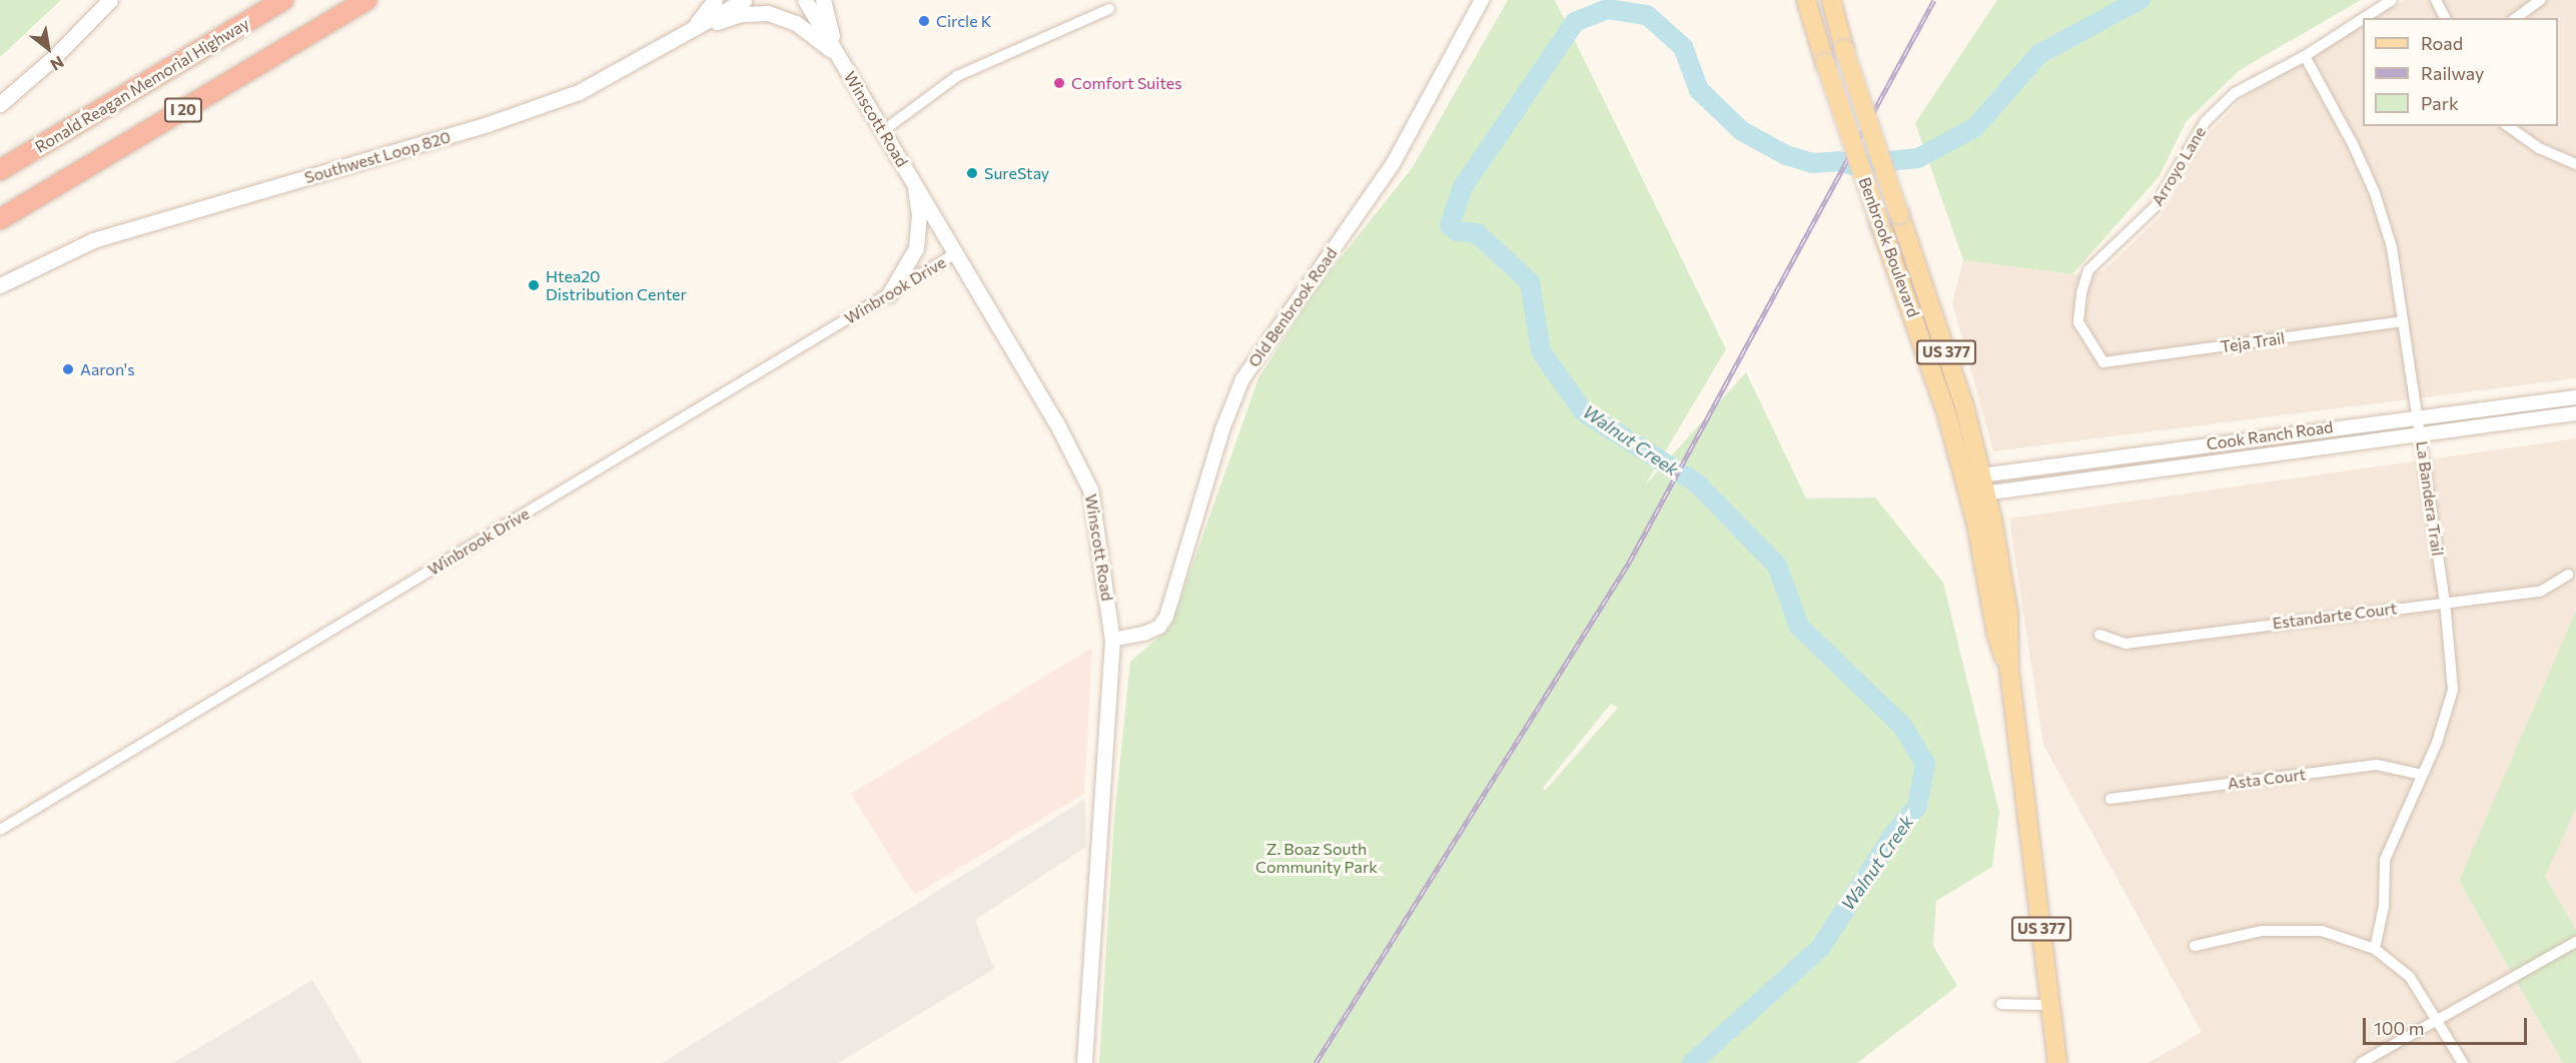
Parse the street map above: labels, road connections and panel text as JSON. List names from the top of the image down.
{
  "streets": {
    "highway": ["Ronald Reagan Memorial Highway", "I 20"],
    "main road": [
      "Winscott Road",
      "Southwest Loop 820",
      "Benbrook Boulevard",
      "US 377"
    ],
    "street": [
      "Arroyo Lane",
      "Winbrook Drive",
      "Old Benbrook Road",
      "Teja Trail",
      "Cook Ranch Road",
      "La Bandera Trail",
      "Estandarte Court",
      "Asta Court"
    ]
  },
  "crossings": [
    ["Winscott Road", "Winbrook Drive"],
    ["Winscott Road", "Old Benbrook Road"],
    ["Arroyo Lane", "Teja Trail"],
    ["Arroyo Lane", "La Bandera Trail"],
    ["Benbrook Boulevard", "US 377"],
    ["Benbrook Boulevard", "Cook Ranch Road"],
    ["Teja Trail", "La Bandera Trail"],
    ["Cook Ranch Road", "La Bandera Trail"],
    ["La Bandera Trail", "Estandarte Court"],
    ["La Bandera Trail", "Asta Court"]
  ],
  "water": ["Walnut Creek"],
  "parks": ["Z. Boaz South Community Park"],
  "places": [
    "Circle K",
    "Comfort Suites",
    "SureStay",
    "Htea20 Distribution Center",
    "Aaron's"
  ],
  "legend": ["Road", "Railway", "Park"],
  "scale_bar": "100 m",
  "north": "bottom right"
}
